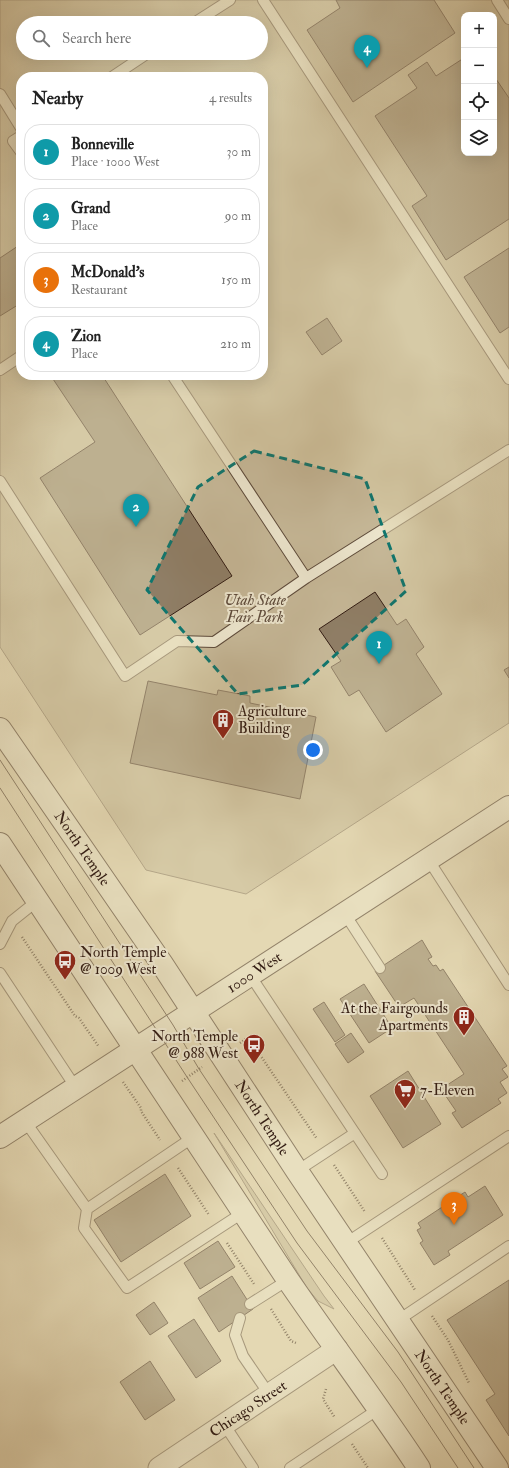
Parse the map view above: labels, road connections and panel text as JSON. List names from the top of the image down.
{
  "streets": {
    "main road": ["North Temple", "1000 West"],
    "street": ["Chicago Street"]
  },
  "crossings": [
    ["North Temple", "1000 West"]
  ],
  "parks": ["Utah State Fair Park"],
  "places": {
    "building": ["Agriculture Building", "At the Fairgounds Apartments"],
    "bus stop": ["North Temple @ 1009 West", "North Temple @ 988 West"],
    "supermarket": ["7-Eleven"]
  },
  "page": {
    "map_buttons": ["+", "−"],
    "search": "Search here",
    "pins": [
      "4",
      "2",
      "1",
      "3"
    ],
    "heading": ["Nearby", "4 results"],
    "list": [
      {
        "mark": "1",
        "name": "Bonneville",
        "note": "Place · 1000 West",
        "value": "30 m"
      },
      {
        "mark": "2",
        "name": "Grand",
        "note": "Place",
        "value": "90 m"
      },
      {
        "mark": "3",
        "name": "McDonald's",
        "note": "Restaurant",
        "value": "150 m"
      },
      {
        "mark": "4",
        "name": "Zion",
        "note": "Place",
        "value": "210 m"
      }
    ]
  }
}
